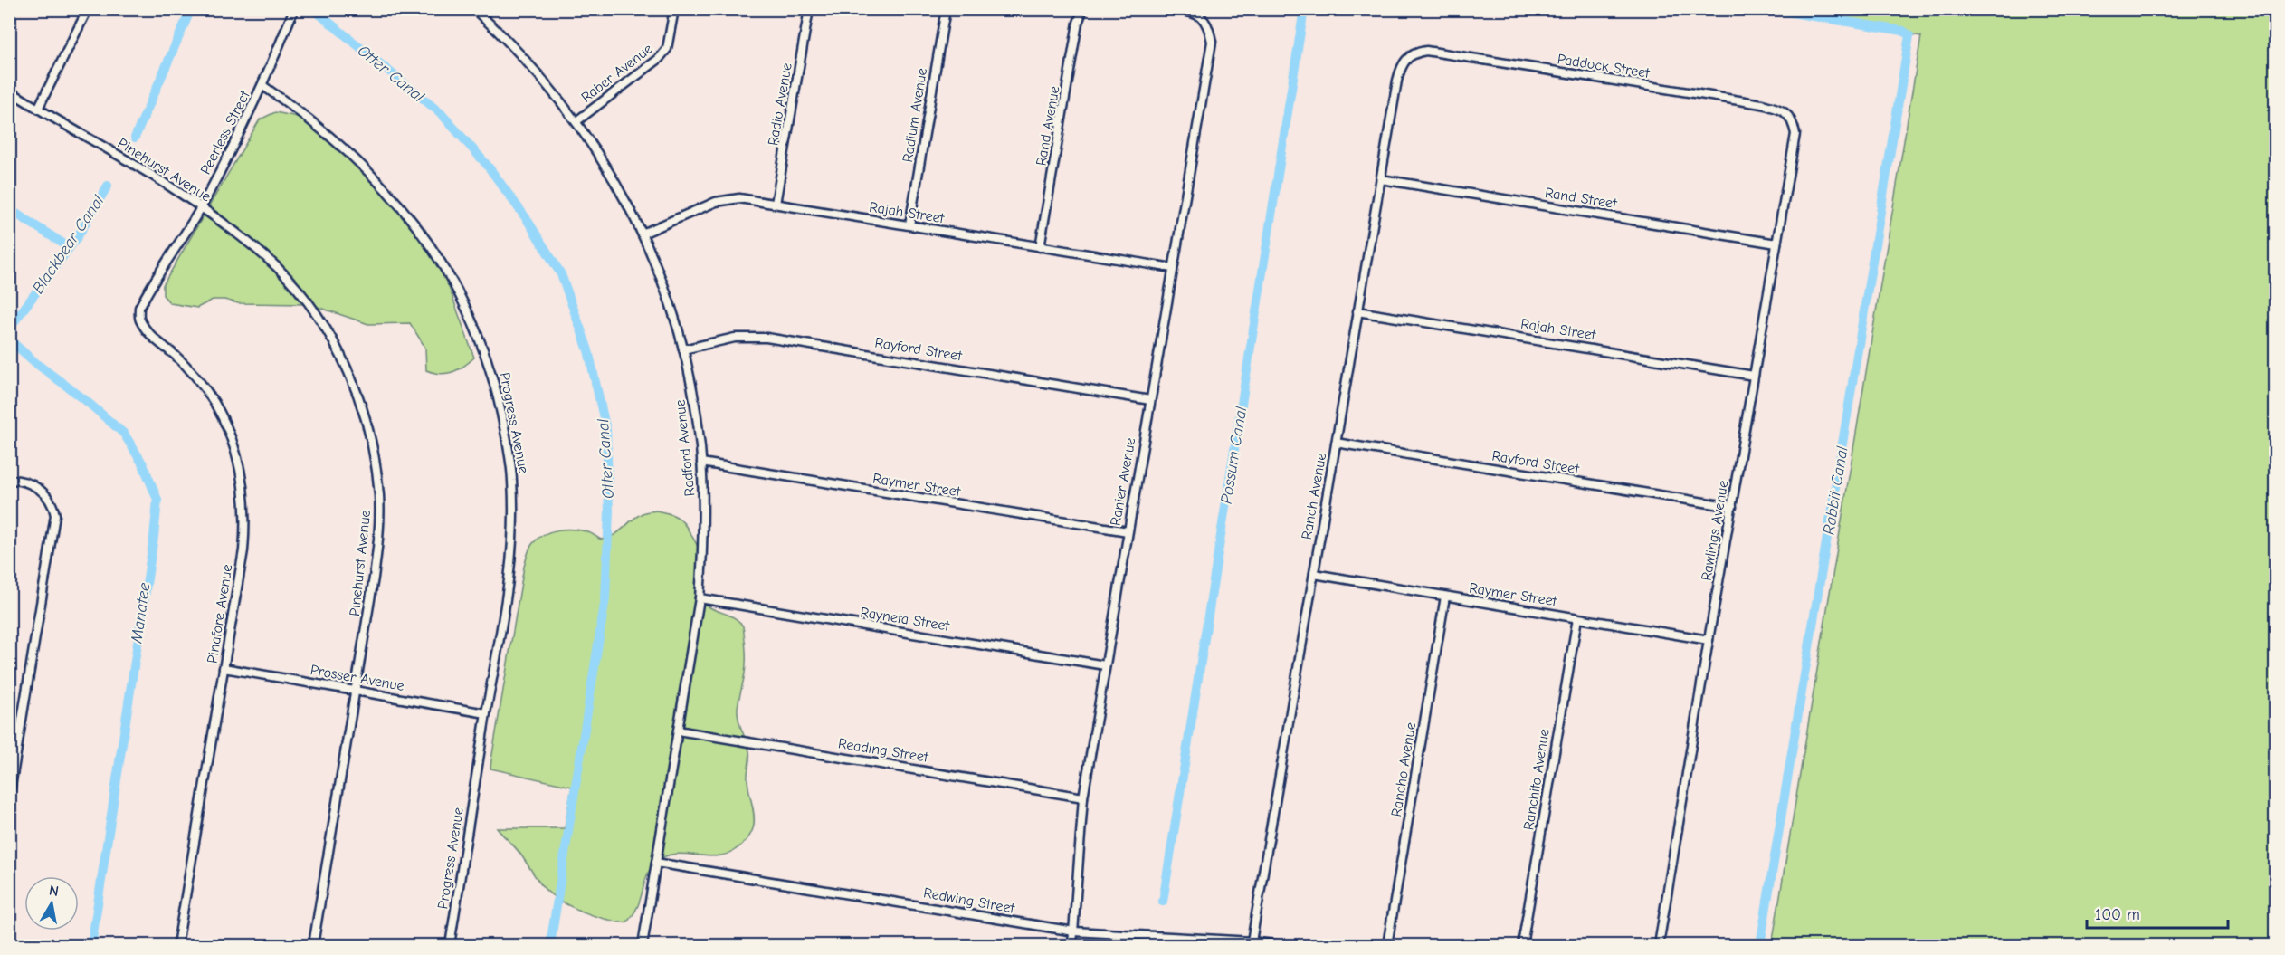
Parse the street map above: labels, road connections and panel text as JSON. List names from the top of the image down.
{
  "streets": {
    "street": [
      "Paddock Street",
      "Raber Avenue",
      "Radio Avenue",
      "Radium Avenue",
      "Rand Avenue",
      "Peerless Street",
      "Pinehurst Avenue",
      "Rand Street",
      "Rajah Street",
      "Rayford Street",
      "Progress Avenue",
      "Radford Avenue",
      "Ranier Avenue",
      "Raymer Street",
      "Ranch Avenue",
      "Rawlings Avenue",
      "Pinafore Avenue",
      "Rayneta Street",
      "Prosser Avenue",
      "Reading Street",
      "Rancho Avenue",
      "Ranchito Avenue",
      "Redwing Street"
    ]
  },
  "crossings": [
    ["Paddock Street", "Ranch Avenue"],
    ["Paddock Street", "Rawlings Avenue"],
    ["Raber Avenue", "Radford Avenue"],
    ["Radio Avenue", "Rajah Street"],
    ["Radium Avenue", "Rajah Street"],
    ["Rand Avenue", "Rajah Street"],
    ["Peerless Street", "Pinehurst Avenue"],
    ["Peerless Street", "Progress Avenue"],
    ["Peerless Street", "Pinafore Avenue"],
    ["Pinehurst Avenue", "Prosser Avenue"],
    ["Rand Street", "Ranch Avenue"],
    ["Rand Street", "Rawlings Avenue"],
    ["Rajah Street", "Radford Avenue"],
    ["Rajah Street", "Ranier Avenue"],
    ["Rajah Street", "Ranch Avenue"],
    ["Rajah Street", "Rawlings Avenue"],
    ["Rayford Street", "Radford Avenue"],
    ["Rayford Street", "Ranier Avenue"],
    ["Rayford Street", "Ranch Avenue"],
    ["Rayford Street", "Rawlings Avenue"],
    ["Progress Avenue", "Prosser Avenue"],
    ["Radford Avenue", "Raymer Street"],
    ["Radford Avenue", "Rayneta Street"],
    ["Radford Avenue", "Reading Street"],
    ["Radford Avenue", "Redwing Street"],
    ["Ranier Avenue", "Raymer Street"],
    ["Ranier Avenue", "Rayneta Street"],
    ["Ranier Avenue", "Reading Street"],
    ["Ranier Avenue", "Redwing Street"],
    ["Raymer Street", "Ranch Avenue"],
    ["Raymer Street", "Rawlings Avenue"],
    ["Raymer Street", "Rancho Avenue"],
    ["Raymer Street", "Ranchito Avenue"],
    ["Ranch Avenue", "Redwing Street"],
    ["Pinafore Avenue", "Prosser Avenue"]
  ],
  "water": [
    "Otter Canal",
    "Blackbear Canal",
    "Possum Canal",
    "Rabbit Canal",
    "Manatee"
  ],
  "scale_bar": "100 m",
  "north": "top"
}
